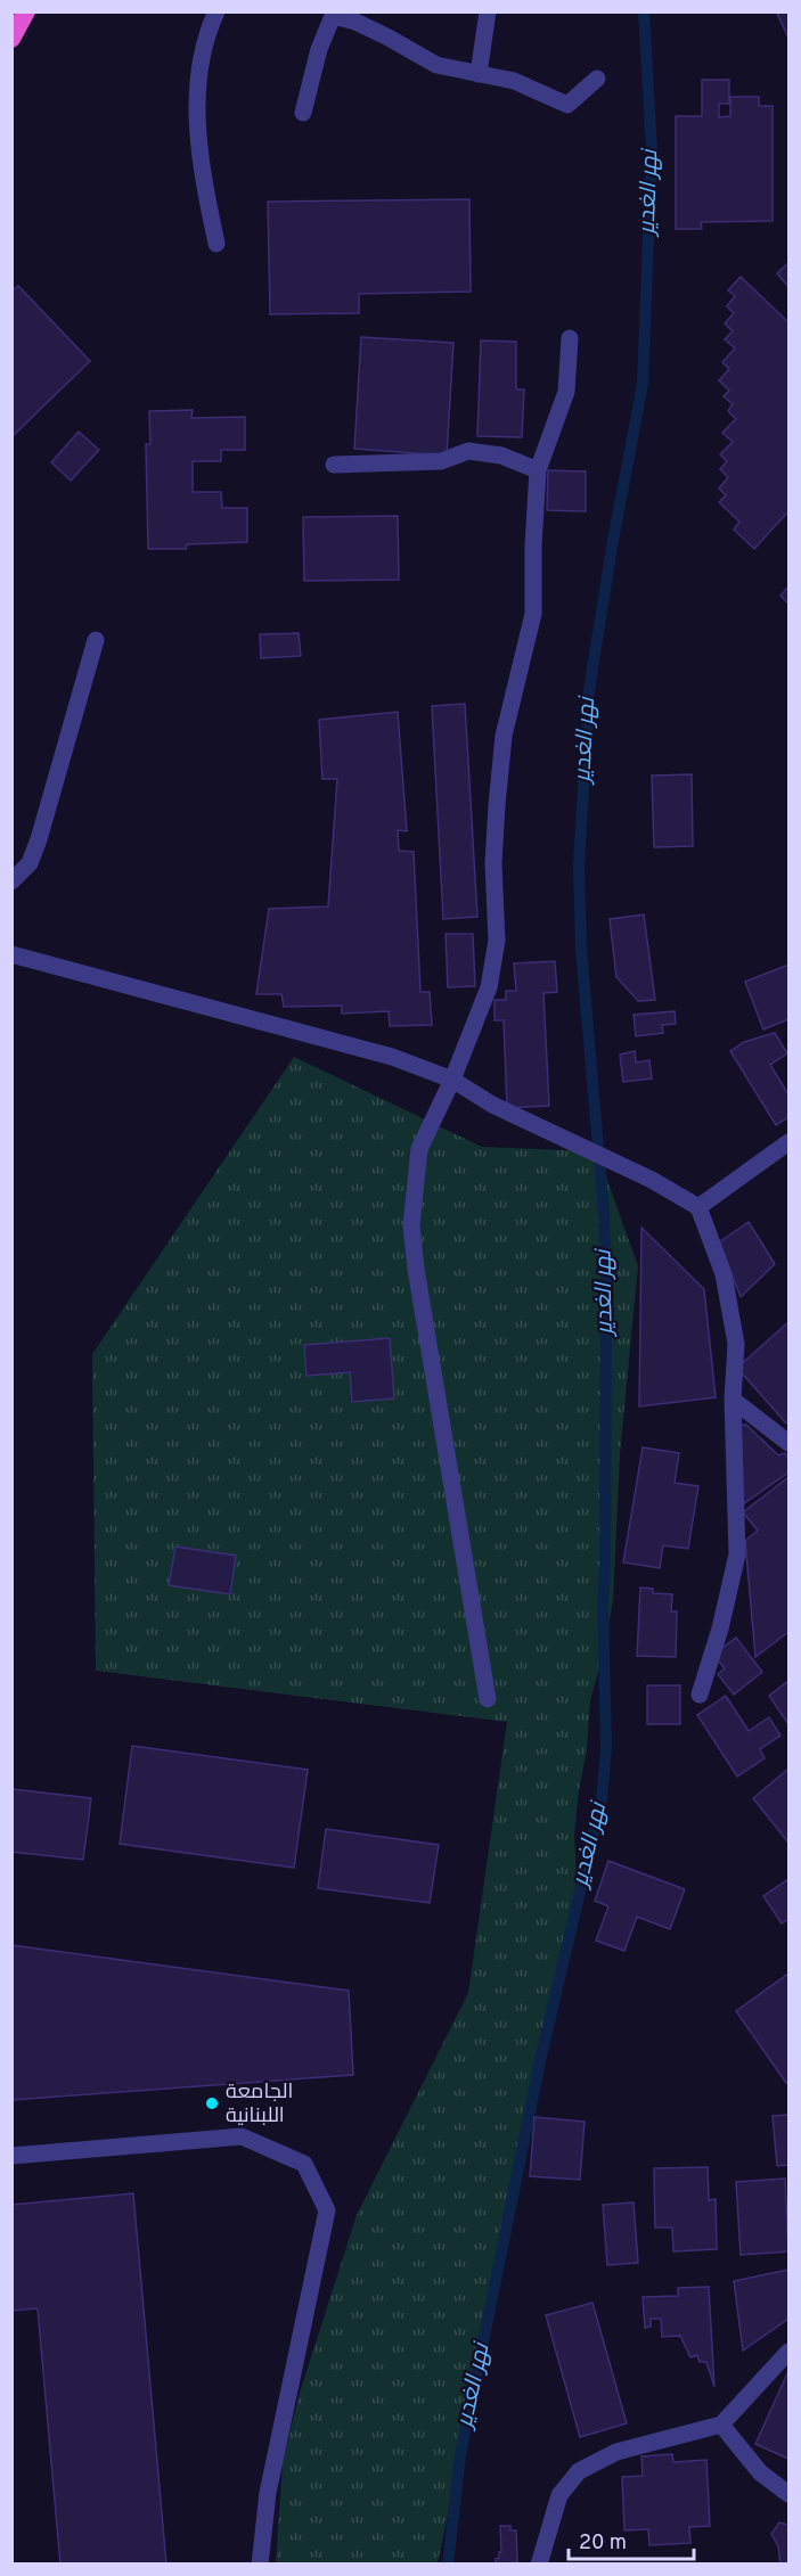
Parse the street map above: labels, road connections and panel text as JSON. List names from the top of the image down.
{
  "water": ["نهر الغدير"],
  "places": ["الجامعة اللبنانية"],
  "scale_bar": "20 m"
}
